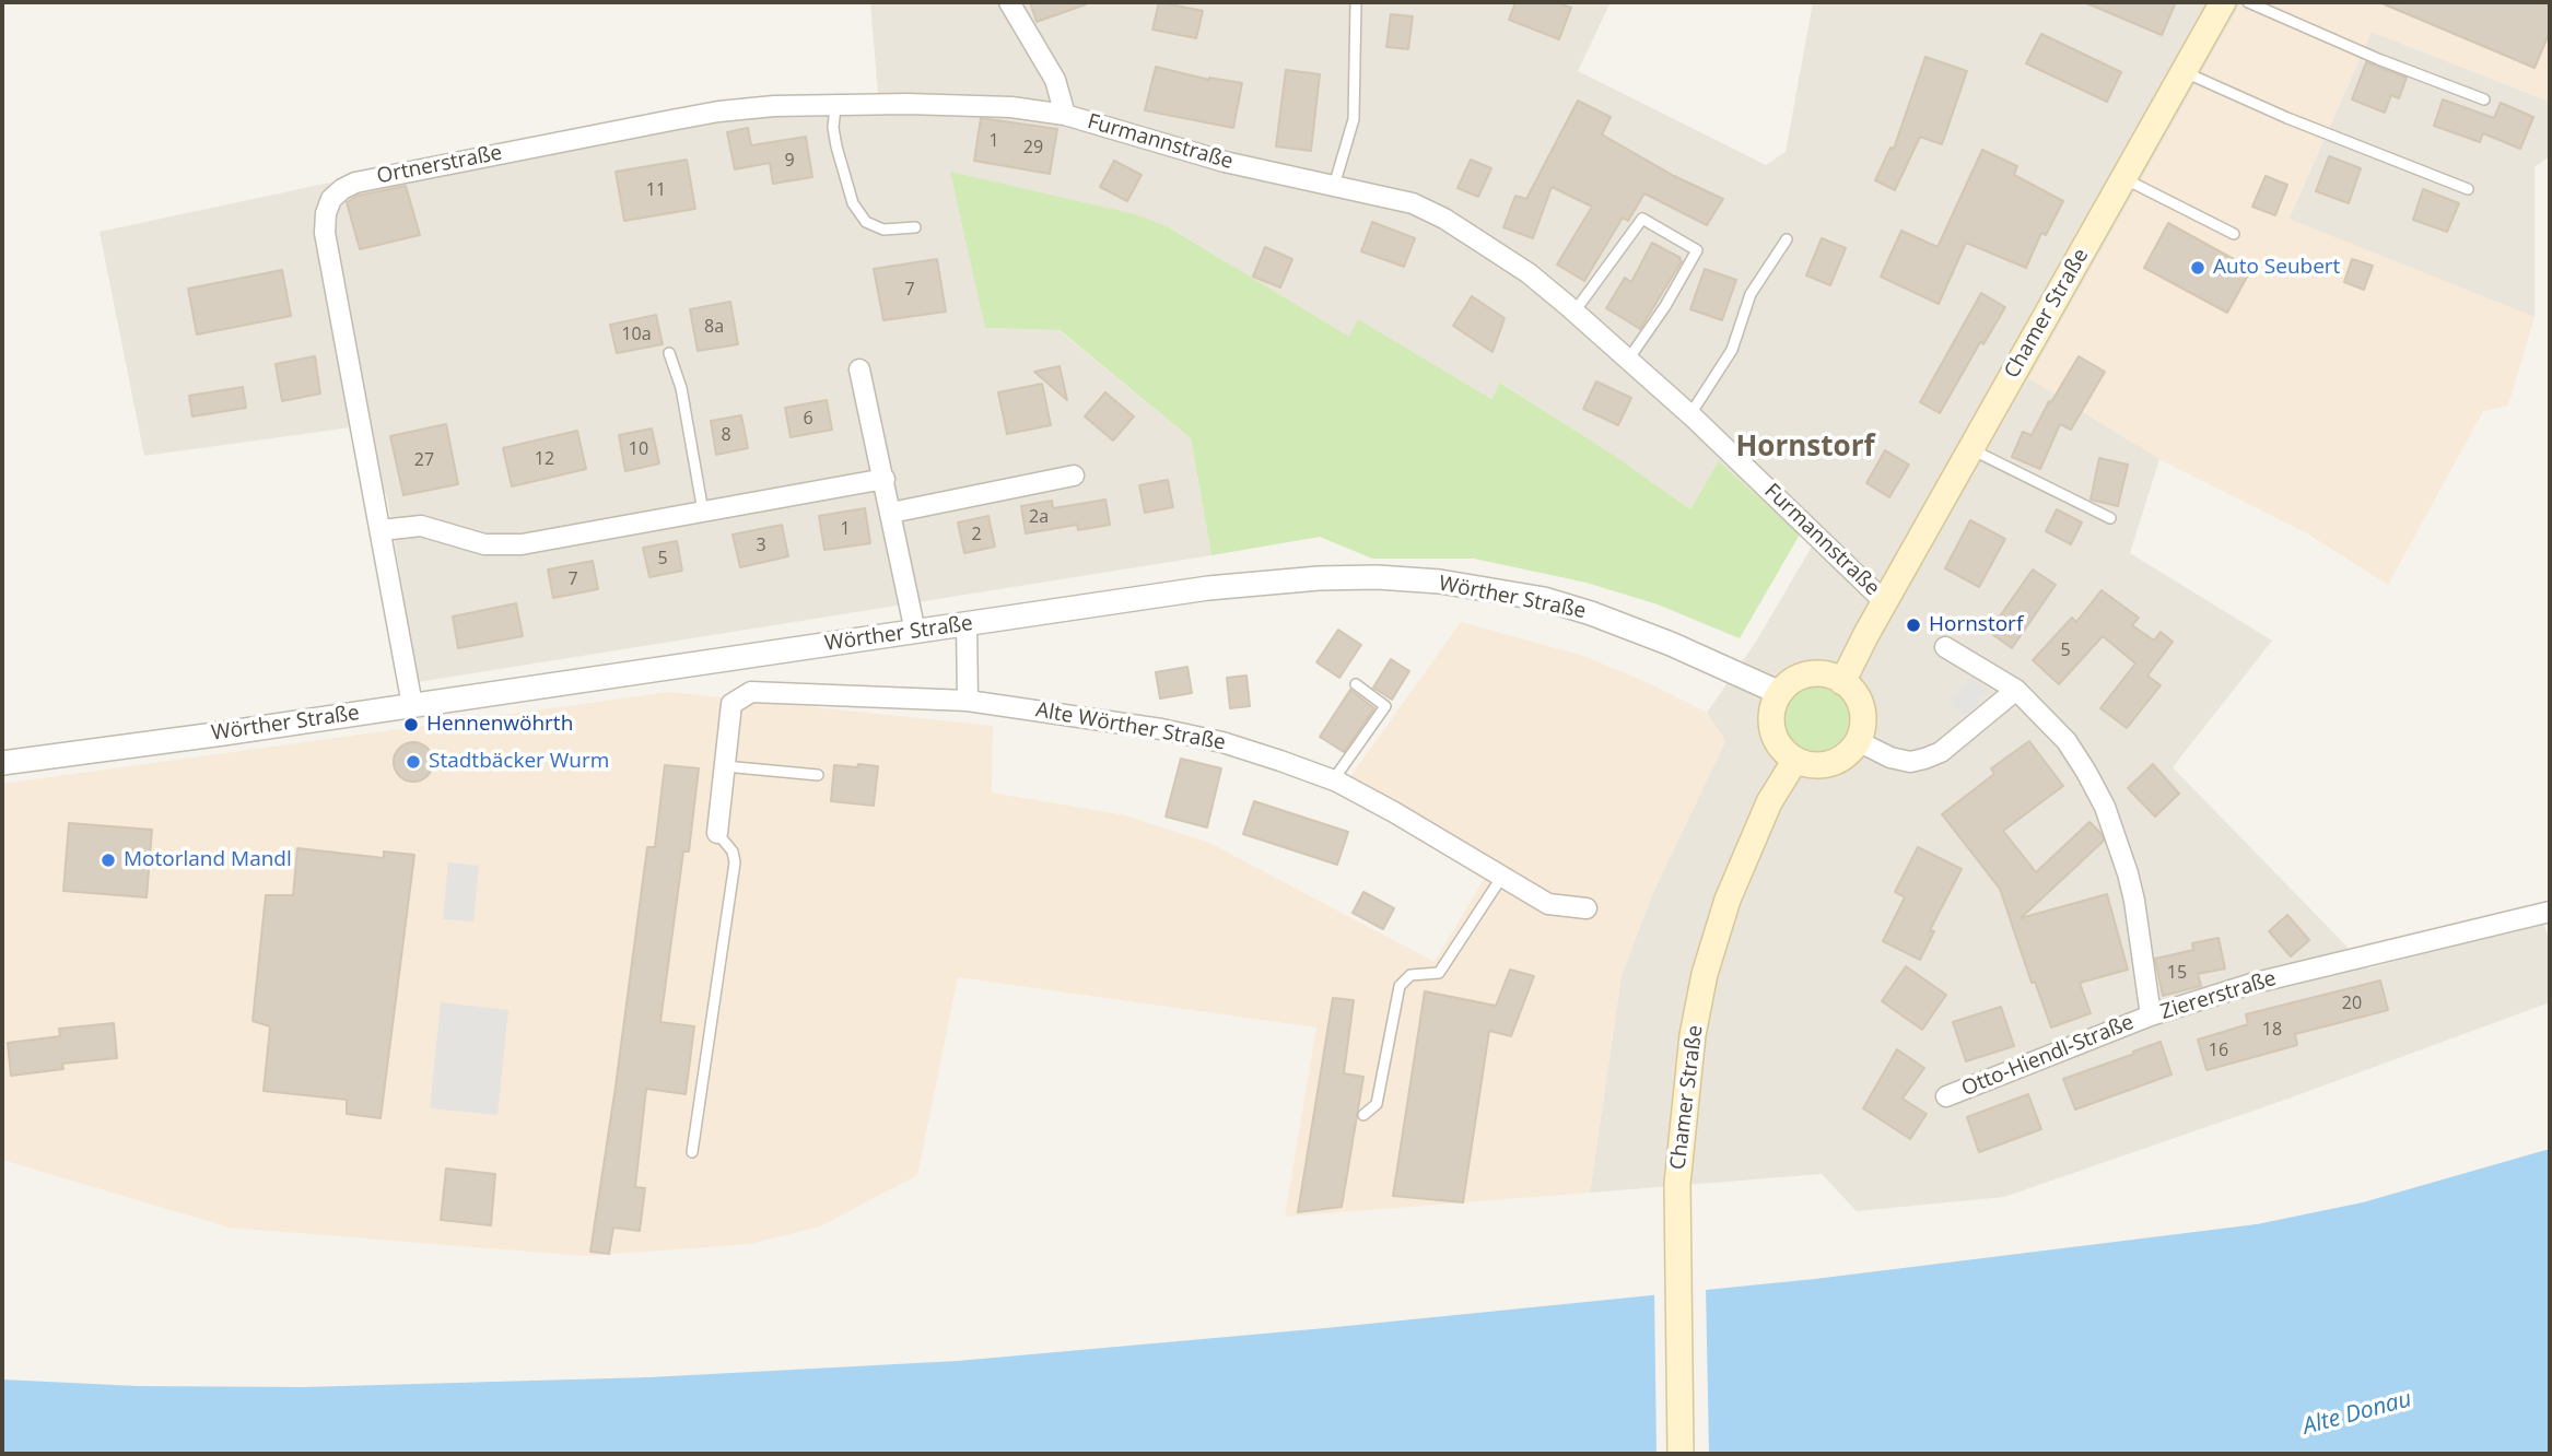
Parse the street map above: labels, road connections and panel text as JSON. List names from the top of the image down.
{
  "streets": {
    "main road": ["Chamer Straße"],
    "street": [
      "Furmannstraße",
      "Ortnerstraße",
      "Wörther Straße",
      "Alte Wörther Straße",
      "Ziererstraße",
      "Otto-Hiendl-Straße"
    ]
  },
  "crossings": [
    ["Furmannstraße", "Ortnerstraße"],
    ["Furmannstraße", "Chamer Straße"],
    ["Ortnerstraße", "Wörther Straße"],
    ["Chamer Straße", "Wörther Straße"],
    ["Ziererstraße", "Otto-Hiendl-Straße"]
  ],
  "districts": ["Hornstorf"],
  "water": ["Alte Donau"],
  "places": [
    "Auto Seubert",
    "Hornstorf",
    "Hennenwöhrth",
    "Stadtbäcker Wurm",
    "Motorland Mandl"
  ],
  "house_numbers": [
    "1",
    "29",
    "9",
    "11",
    "7",
    "8a",
    "10a",
    "6",
    "8",
    "10",
    "12",
    "27",
    "2a",
    "1",
    "2",
    "3",
    "5",
    "7",
    "5",
    "15",
    "20",
    "18",
    "16"
  ]
}
